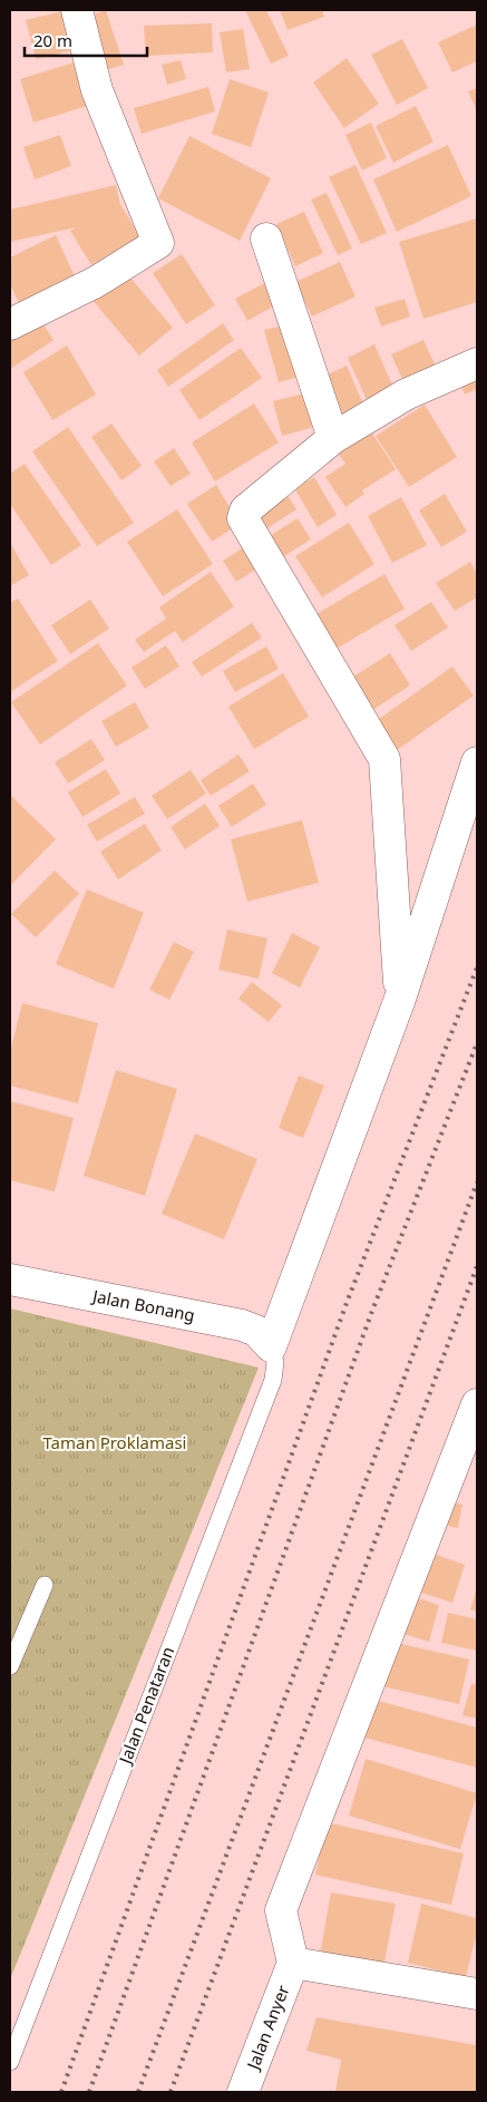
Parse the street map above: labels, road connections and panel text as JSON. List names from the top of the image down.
{
  "streets": {
    "street": ["Jalan Bonang", "Jalan Anyer"],
    "lane": ["Jalan Penataran"]
  },
  "crossings": [
    ["Jalan Bonang", "Jalan Penataran"]
  ],
  "parks": ["Taman Proklamasi"],
  "scale_bar": "20 m"
}
